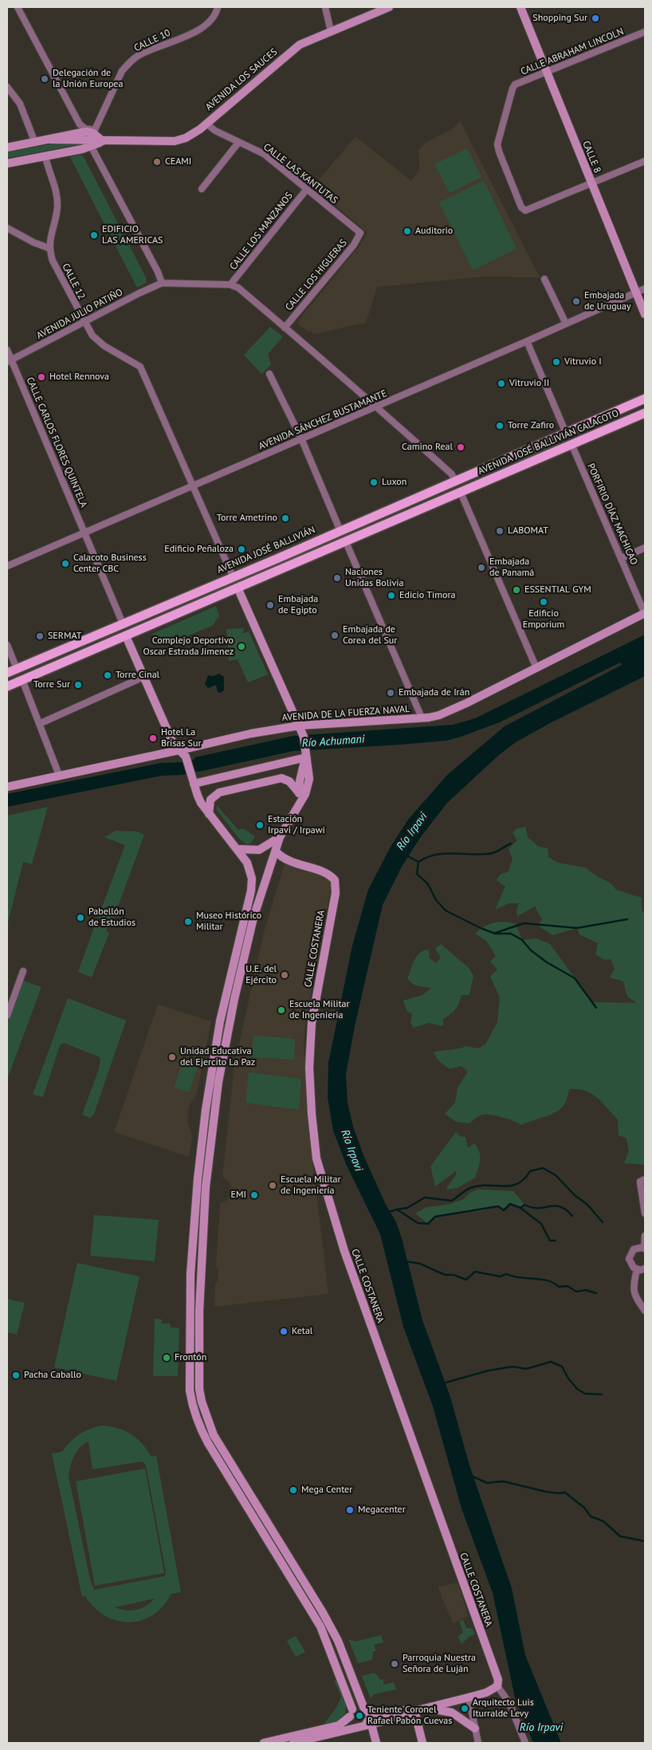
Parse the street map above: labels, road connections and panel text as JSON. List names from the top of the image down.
{
  "streets": {
    "main road": [
      "AVENIDA LOS SAUCES",
      "CALLE 8",
      "AVENIDA JOSÉ BALLIVIÁN CALACOTO",
      "AVENIDA JOSÉ BALLIVIÁN",
      "AVENIDA DE LA FUERZA NAVAL",
      "CALLE COSTANERA"
    ],
    "street": [
      "CALLE 10",
      "CALLE ABRAHAM LINCOLN",
      "CALLE LAS KANTUTAS",
      "CALLE LOS MANZANOS",
      "CALLE LOS HIGUERAS",
      "CALLE 12",
      "AVENIDA JULIO PATIÑO",
      "AVENIDA SÁNCHEZ BUSTAMANTE",
      "CALLE CARLOS FLORES QUINTELA",
      "PORFIRIO DÍAZ MACHICAO"
    ]
  },
  "crossings": [
    ["CALLE 10", "AVENIDA LOS SAUCES"],
    ["CALLE ABRAHAM LINCOLN", "CALLE 8"],
    ["AVENIDA LOS SAUCES", "CALLE LAS KANTUTAS"],
    ["CALLE 8", "AVENIDA SÁNCHEZ BUSTAMANTE"],
    ["CALLE LAS KANTUTAS", "CALLE LOS MANZANOS"],
    ["CALLE LAS KANTUTAS", "CALLE LOS HIGUERAS"],
    ["CALLE 12", "AVENIDA JULIO PATIÑO"],
    ["CALLE 12", "AVENIDA SÁNCHEZ BUSTAMANTE"],
    ["CALLE 12", "AVENIDA JOSÉ BALLIVIÁN"],
    ["AVENIDA JULIO PATIÑO", "CALLE CARLOS FLORES QUINTELA"],
    ["AVENIDA SÁNCHEZ BUSTAMANTE", "CALLE CARLOS FLORES QUINTELA"],
    ["CALLE CARLOS FLORES QUINTELA", "AVENIDA JOSÉ BALLIVIÁN"],
    ["AVENIDA JOSÉ BALLIVIÁN CALACOTO", "PORFIRIO DÍAZ MACHICAO"],
    ["AVENIDA JOSÉ BALLIVIÁN CALACOTO", "AVENIDA JOSÉ BALLIVIÁN"],
    ["PORFIRIO DÍAZ MACHICAO", "AVENIDA DE LA FUERZA NAVAL"]
  ],
  "water": ["Río Achumani", "Río Irpavi"],
  "places": [
    "Shopping Sur",
    "Delegación de la Unión Europea",
    "CEAMI",
    "Auditorio",
    "EDIFICIO LAS AMERICAS",
    "Embajada de Uruguay",
    "Vitruvio I",
    "Hotel Rennova",
    "Vitruvio II",
    "Torre Zafiro",
    "Camino Real",
    "Luxon",
    "Torre Ametrino",
    "LABOMAT",
    "Edificio Peñaloza",
    "Calacoto Business Center CBC",
    "Embajada de Panamá",
    "Naciones Unidas Bolivia",
    "ESSENTIAL GYM",
    "Edicio Timora",
    "Edificio Emporium",
    "Embajada de Egipto",
    "Embajada de Corea del Sur",
    "SERMAT",
    "Complejo Deportivo Oscar Estrada Jimenez",
    "Torre Cinal",
    "Torre Sur",
    "Embajada de Irán",
    "Hotel La Brisas Sur",
    "Estación Irpavi / Irpawi",
    "Pabellón de Estudios",
    "Museo Histórico Militar",
    "U.E. del Ejército",
    "Escuela Militar de Ingenieria",
    "Unidad Educativa del Ejercito La Paz",
    "Escuela Militar de Ingeniería",
    "EMI",
    "Ketal",
    "Frontón",
    "Pacha Caballo",
    "Mega Center",
    "Megacenter",
    "Parroquia Nuestra Señora de Luján",
    "Arquitecto Luis Iturralde Levy",
    "Teniente Coronel Rafael Pabón Cuevas"
  ]
}
